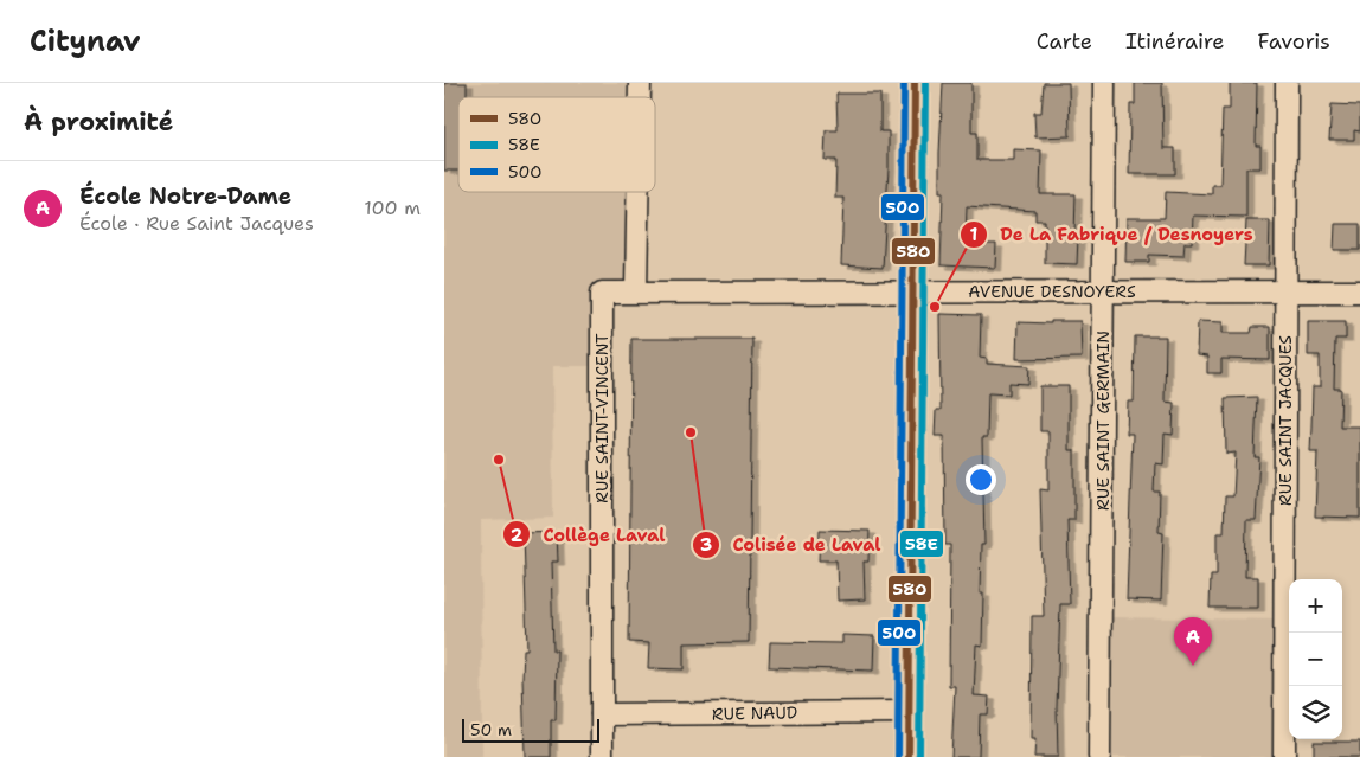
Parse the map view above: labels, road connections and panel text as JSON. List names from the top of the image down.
{
  "streets": {
    "street": [
      "AVENUE DESNOYERS",
      "RUE SAINT-VINCENT",
      "RUE SAINT GERMAIN",
      "RUE SAINT JACQUES",
      "RUE NAUD"
    ]
  },
  "crossings": [
    ["AVENUE DESNOYERS", "RUE SAINT-VINCENT"],
    ["AVENUE DESNOYERS", "RUE SAINT GERMAIN"],
    ["AVENUE DESNOYERS", "RUE SAINT JACQUES"],
    ["RUE SAINT-VINCENT", "RUE NAUD"]
  ],
  "places": ["De La Fabrique / Desnoyers", "Colisée de Laval", "Collège Laval"],
  "lines": ["transit line 58O", "transit line 58E", "transit line 50O"],
  "legend": ["58O", "58E", "50O"],
  "scale_bar": "50 m",
  "page": {
    "header": "Citynav",
    "nav": ["Carte", "Itinéraire", "Favoris"],
    "heading": "À proximité",
    "list": [
      {
        "mark": "A",
        "name": "École Notre-Dame",
        "note": "École · Rue Saint Jacques",
        "value": "100 m"
      }
    ],
    "map_buttons": ["+", "−"],
    "pins": "A",
    "scale": "50 m"
  }
}
